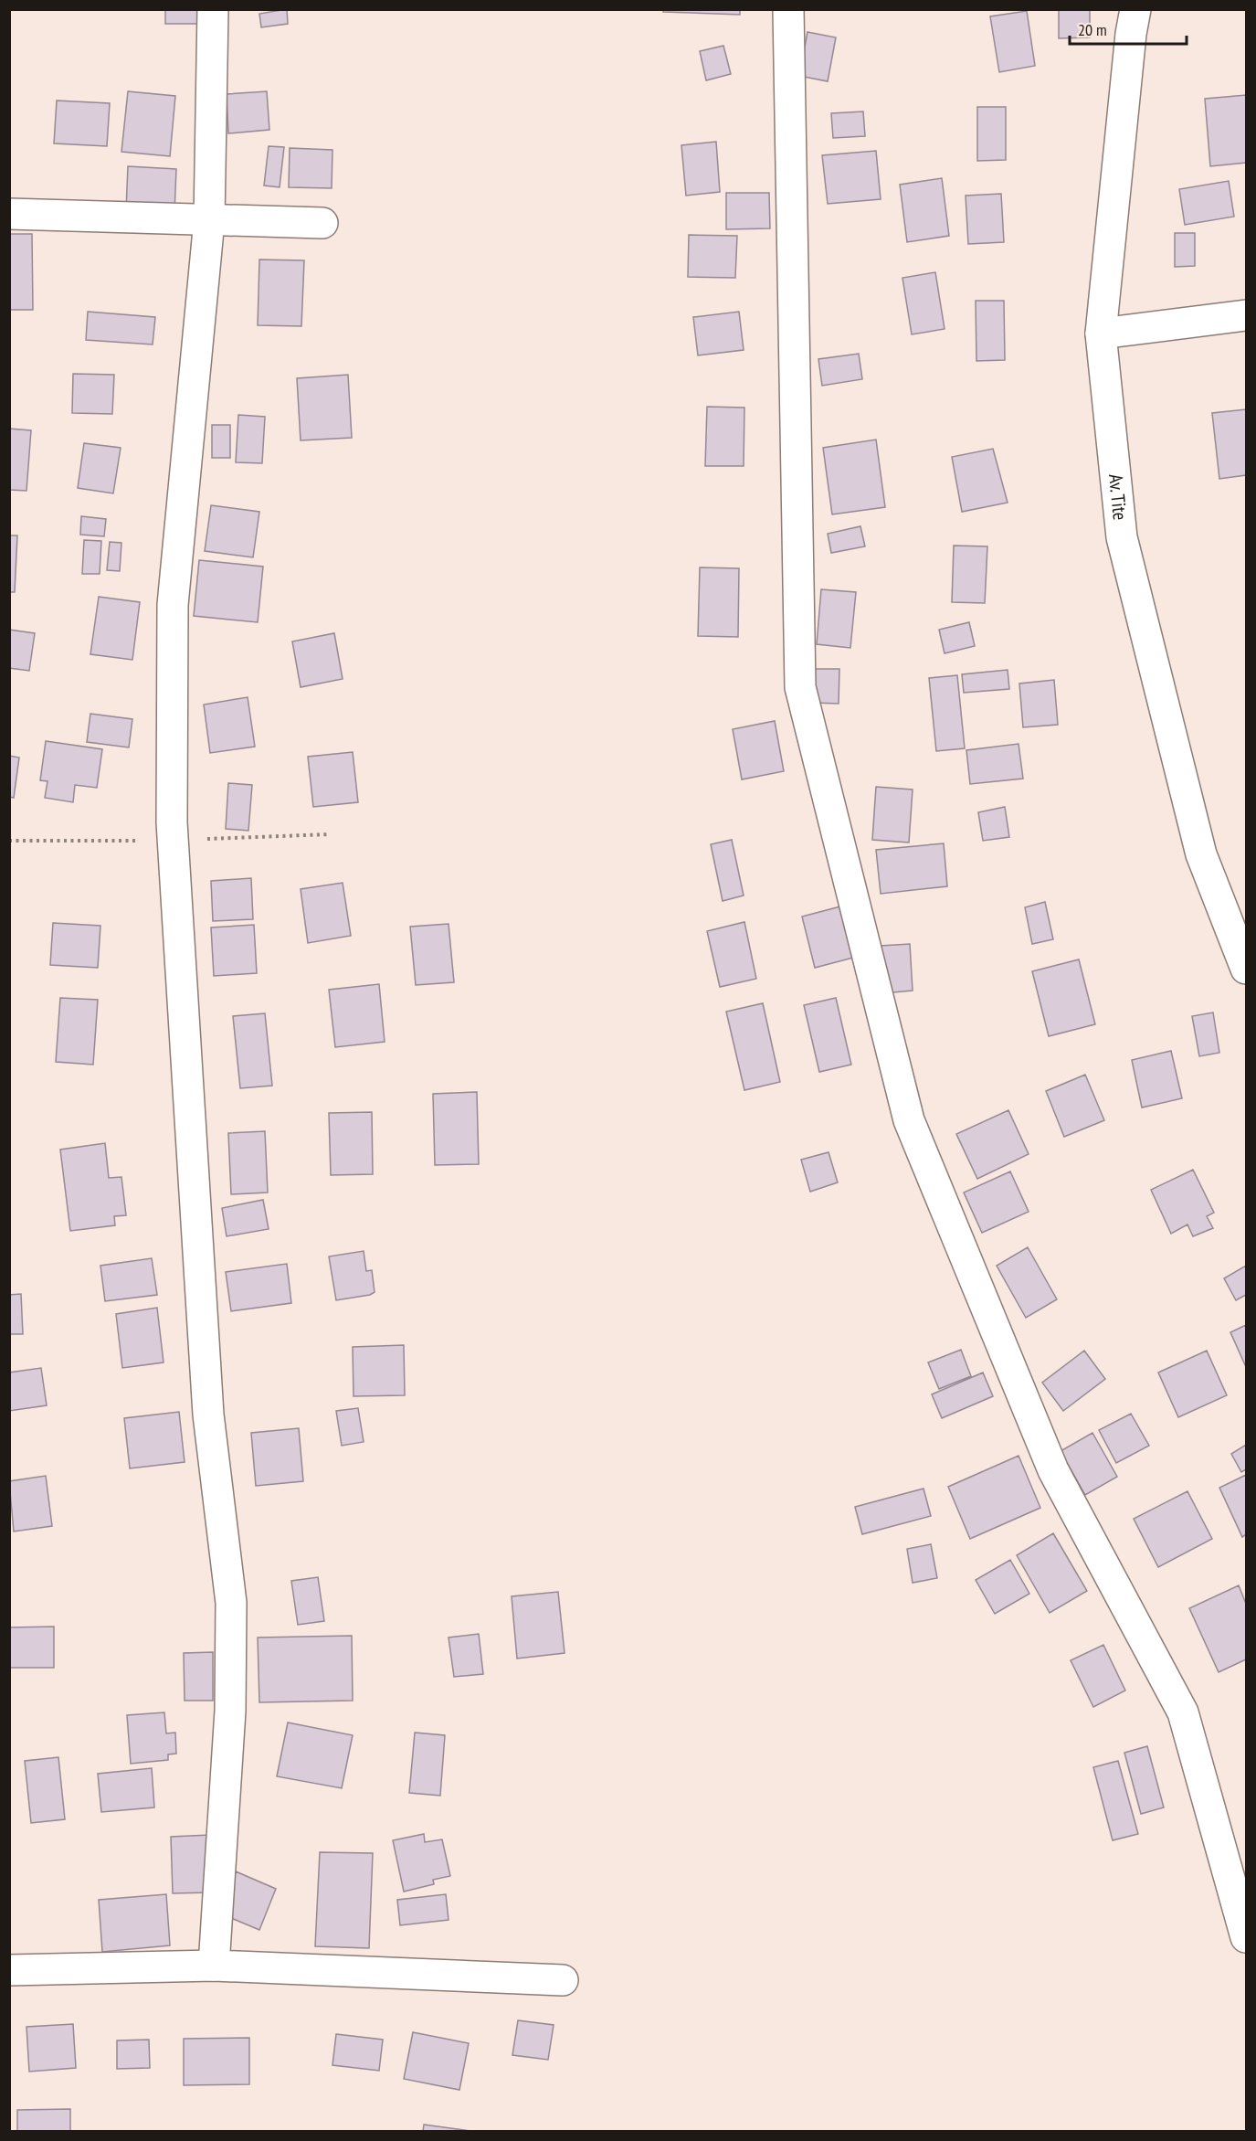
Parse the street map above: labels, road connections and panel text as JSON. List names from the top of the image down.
{
  "streets": {
    "street": ["Av. Tite"]
  },
  "scale_bar": "20 m"
}
